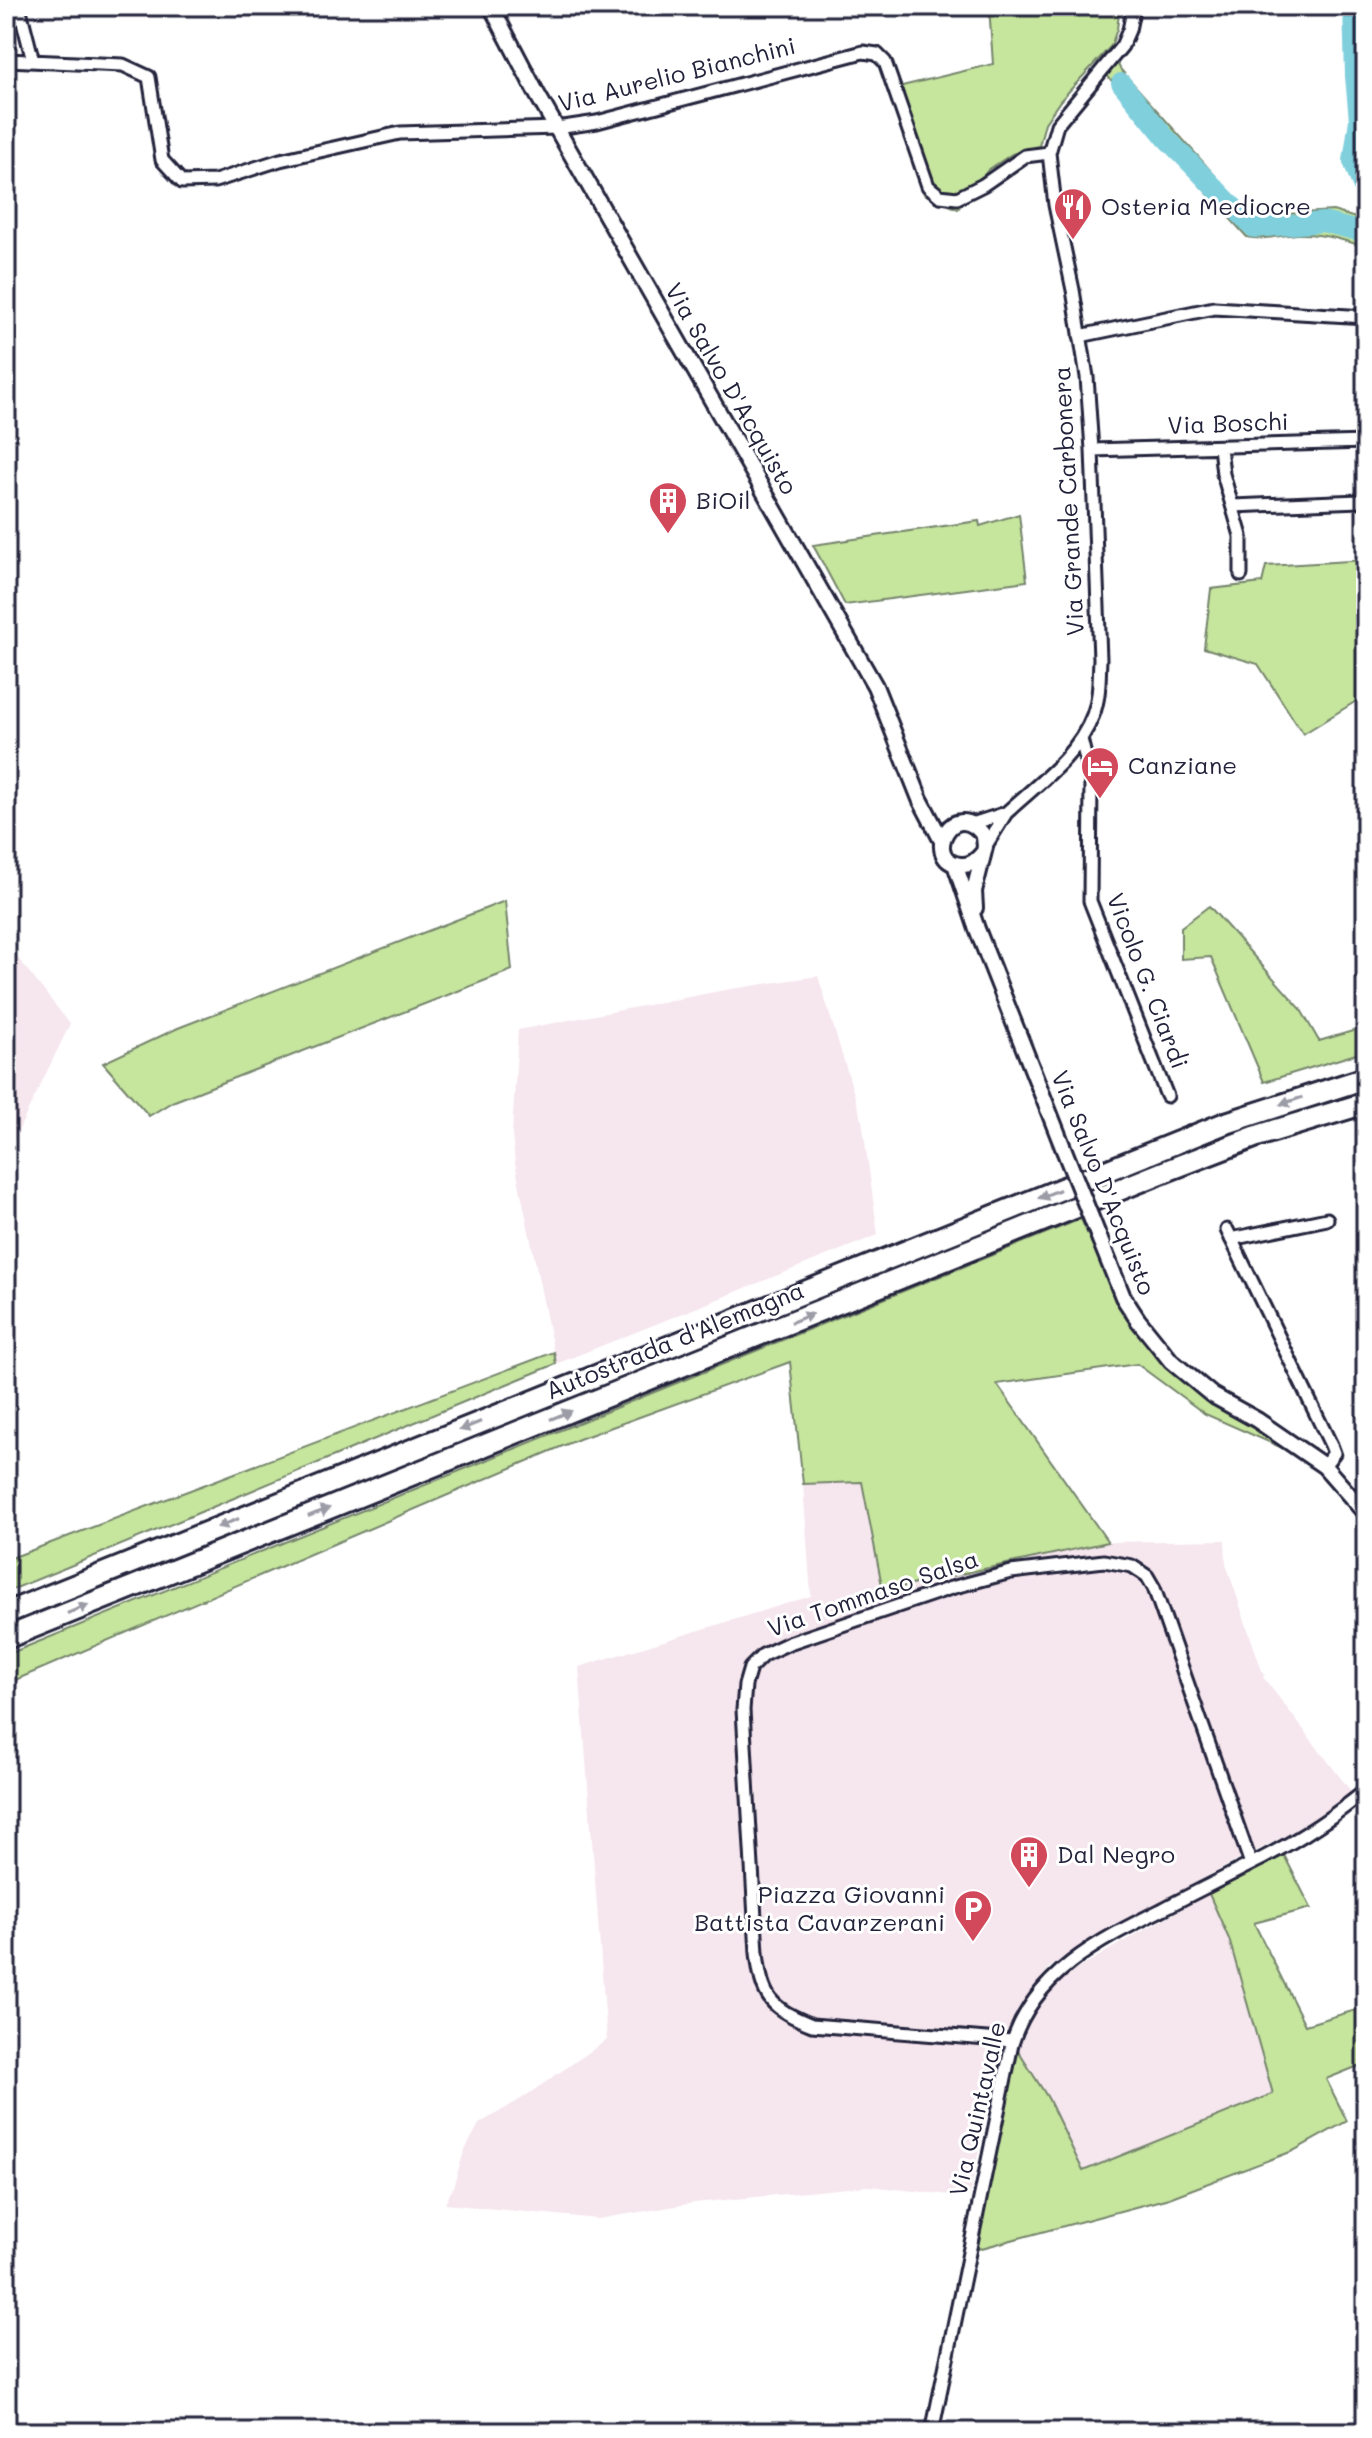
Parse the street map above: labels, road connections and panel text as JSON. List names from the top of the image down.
{
  "streets": {
    "highway": ["Autostrada d'Alemagna"],
    "street": [
      "Via Aurelio Bianchini",
      "Via Salvo D'Acquisto",
      "Via Boschi",
      "Via Grande Carbonera",
      "Vicolo G. Ciardi",
      "Via Tommaso Salsa",
      "Via Quintavalle"
    ]
  },
  "crossings": [
    ["Via Aurelio Bianchini", "Via Salvo D'Acquisto"],
    ["Via Aurelio Bianchini", "Via Grande Carbonera"],
    ["Via Salvo D'Acquisto", "Via Grande Carbonera"],
    ["Via Boschi", "Via Grande Carbonera"],
    ["Via Grande Carbonera", "Vicolo G. Ciardi"],
    ["Via Tommaso Salsa", "Via Quintavalle"]
  ],
  "places": {
    "restaurant": ["Osteria Mediocre"],
    "building": ["BiOil", "Dal Negro"],
    "hotel": ["Canziane"],
    "parking": ["Piazza Giovanni Battista Cavarzerani"]
  }
}
